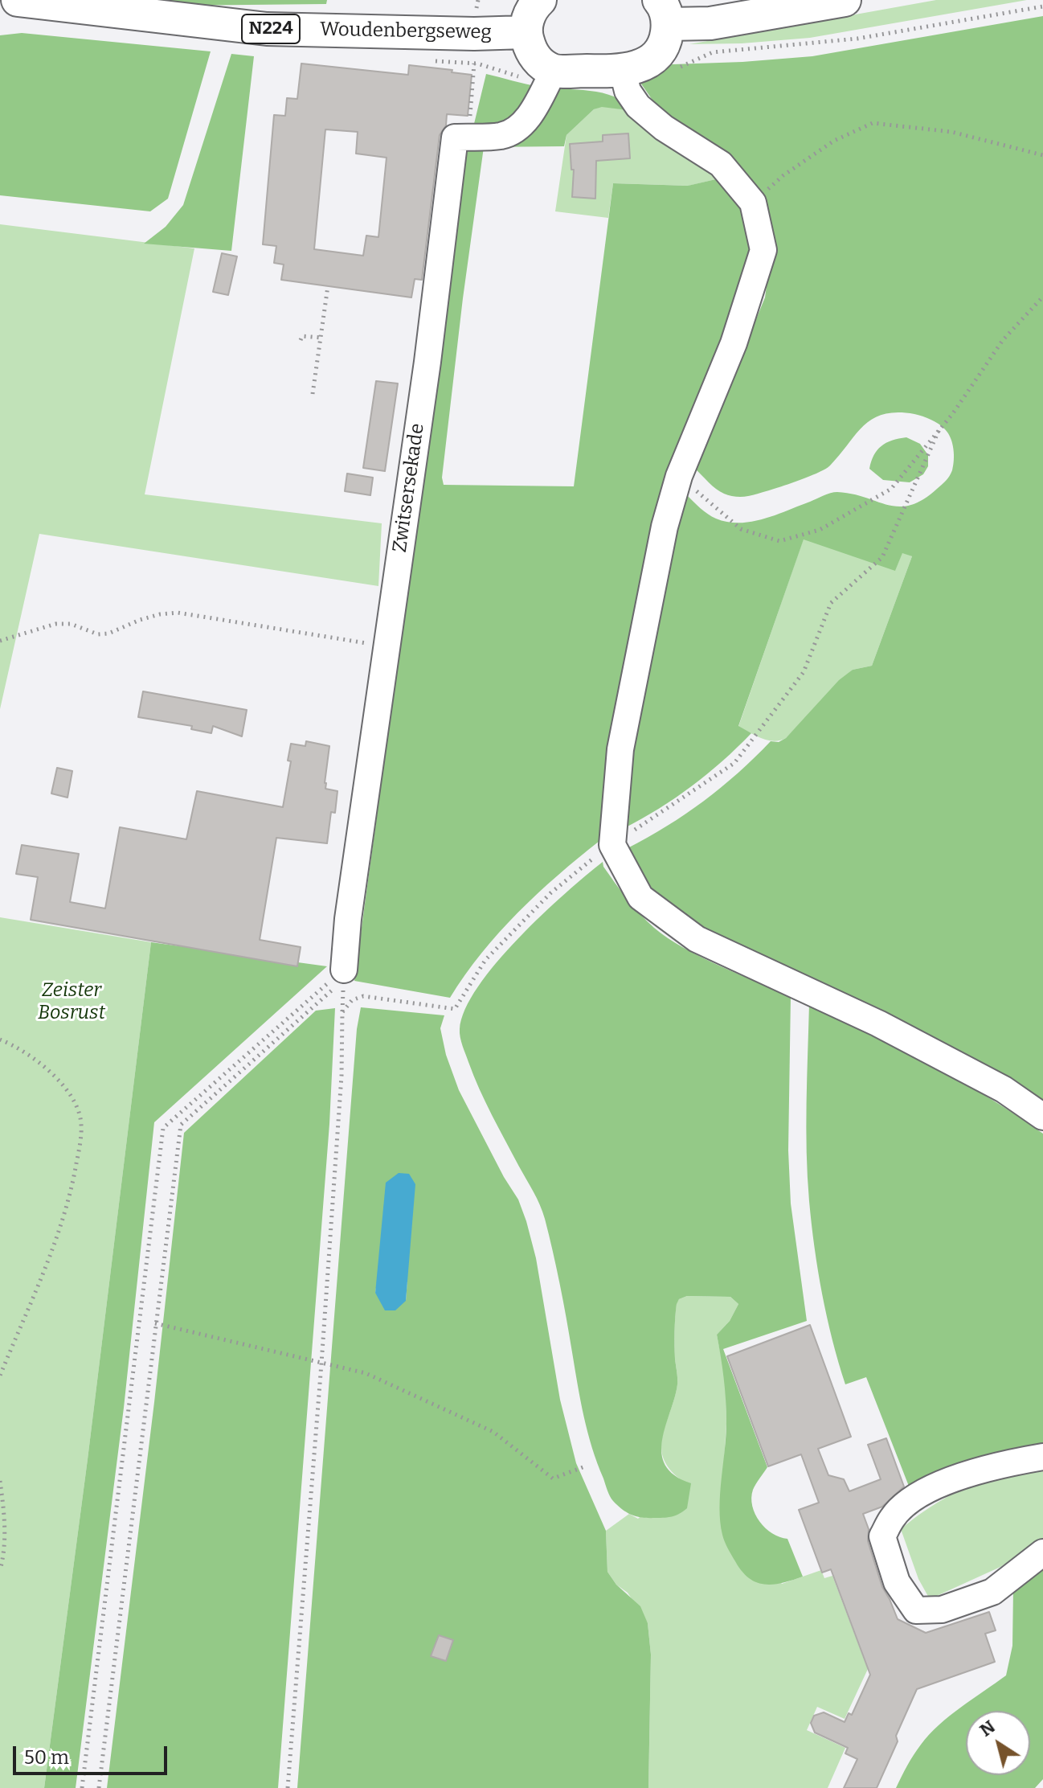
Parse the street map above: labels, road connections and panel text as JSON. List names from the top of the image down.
{
  "streets": {
    "main road": ["N224", "Woudenbergseweg"],
    "street": ["Zwitsersekade"]
  },
  "parks": ["Zeister Bosrust"],
  "scale_bar": "50 m",
  "north": "top left"
}
